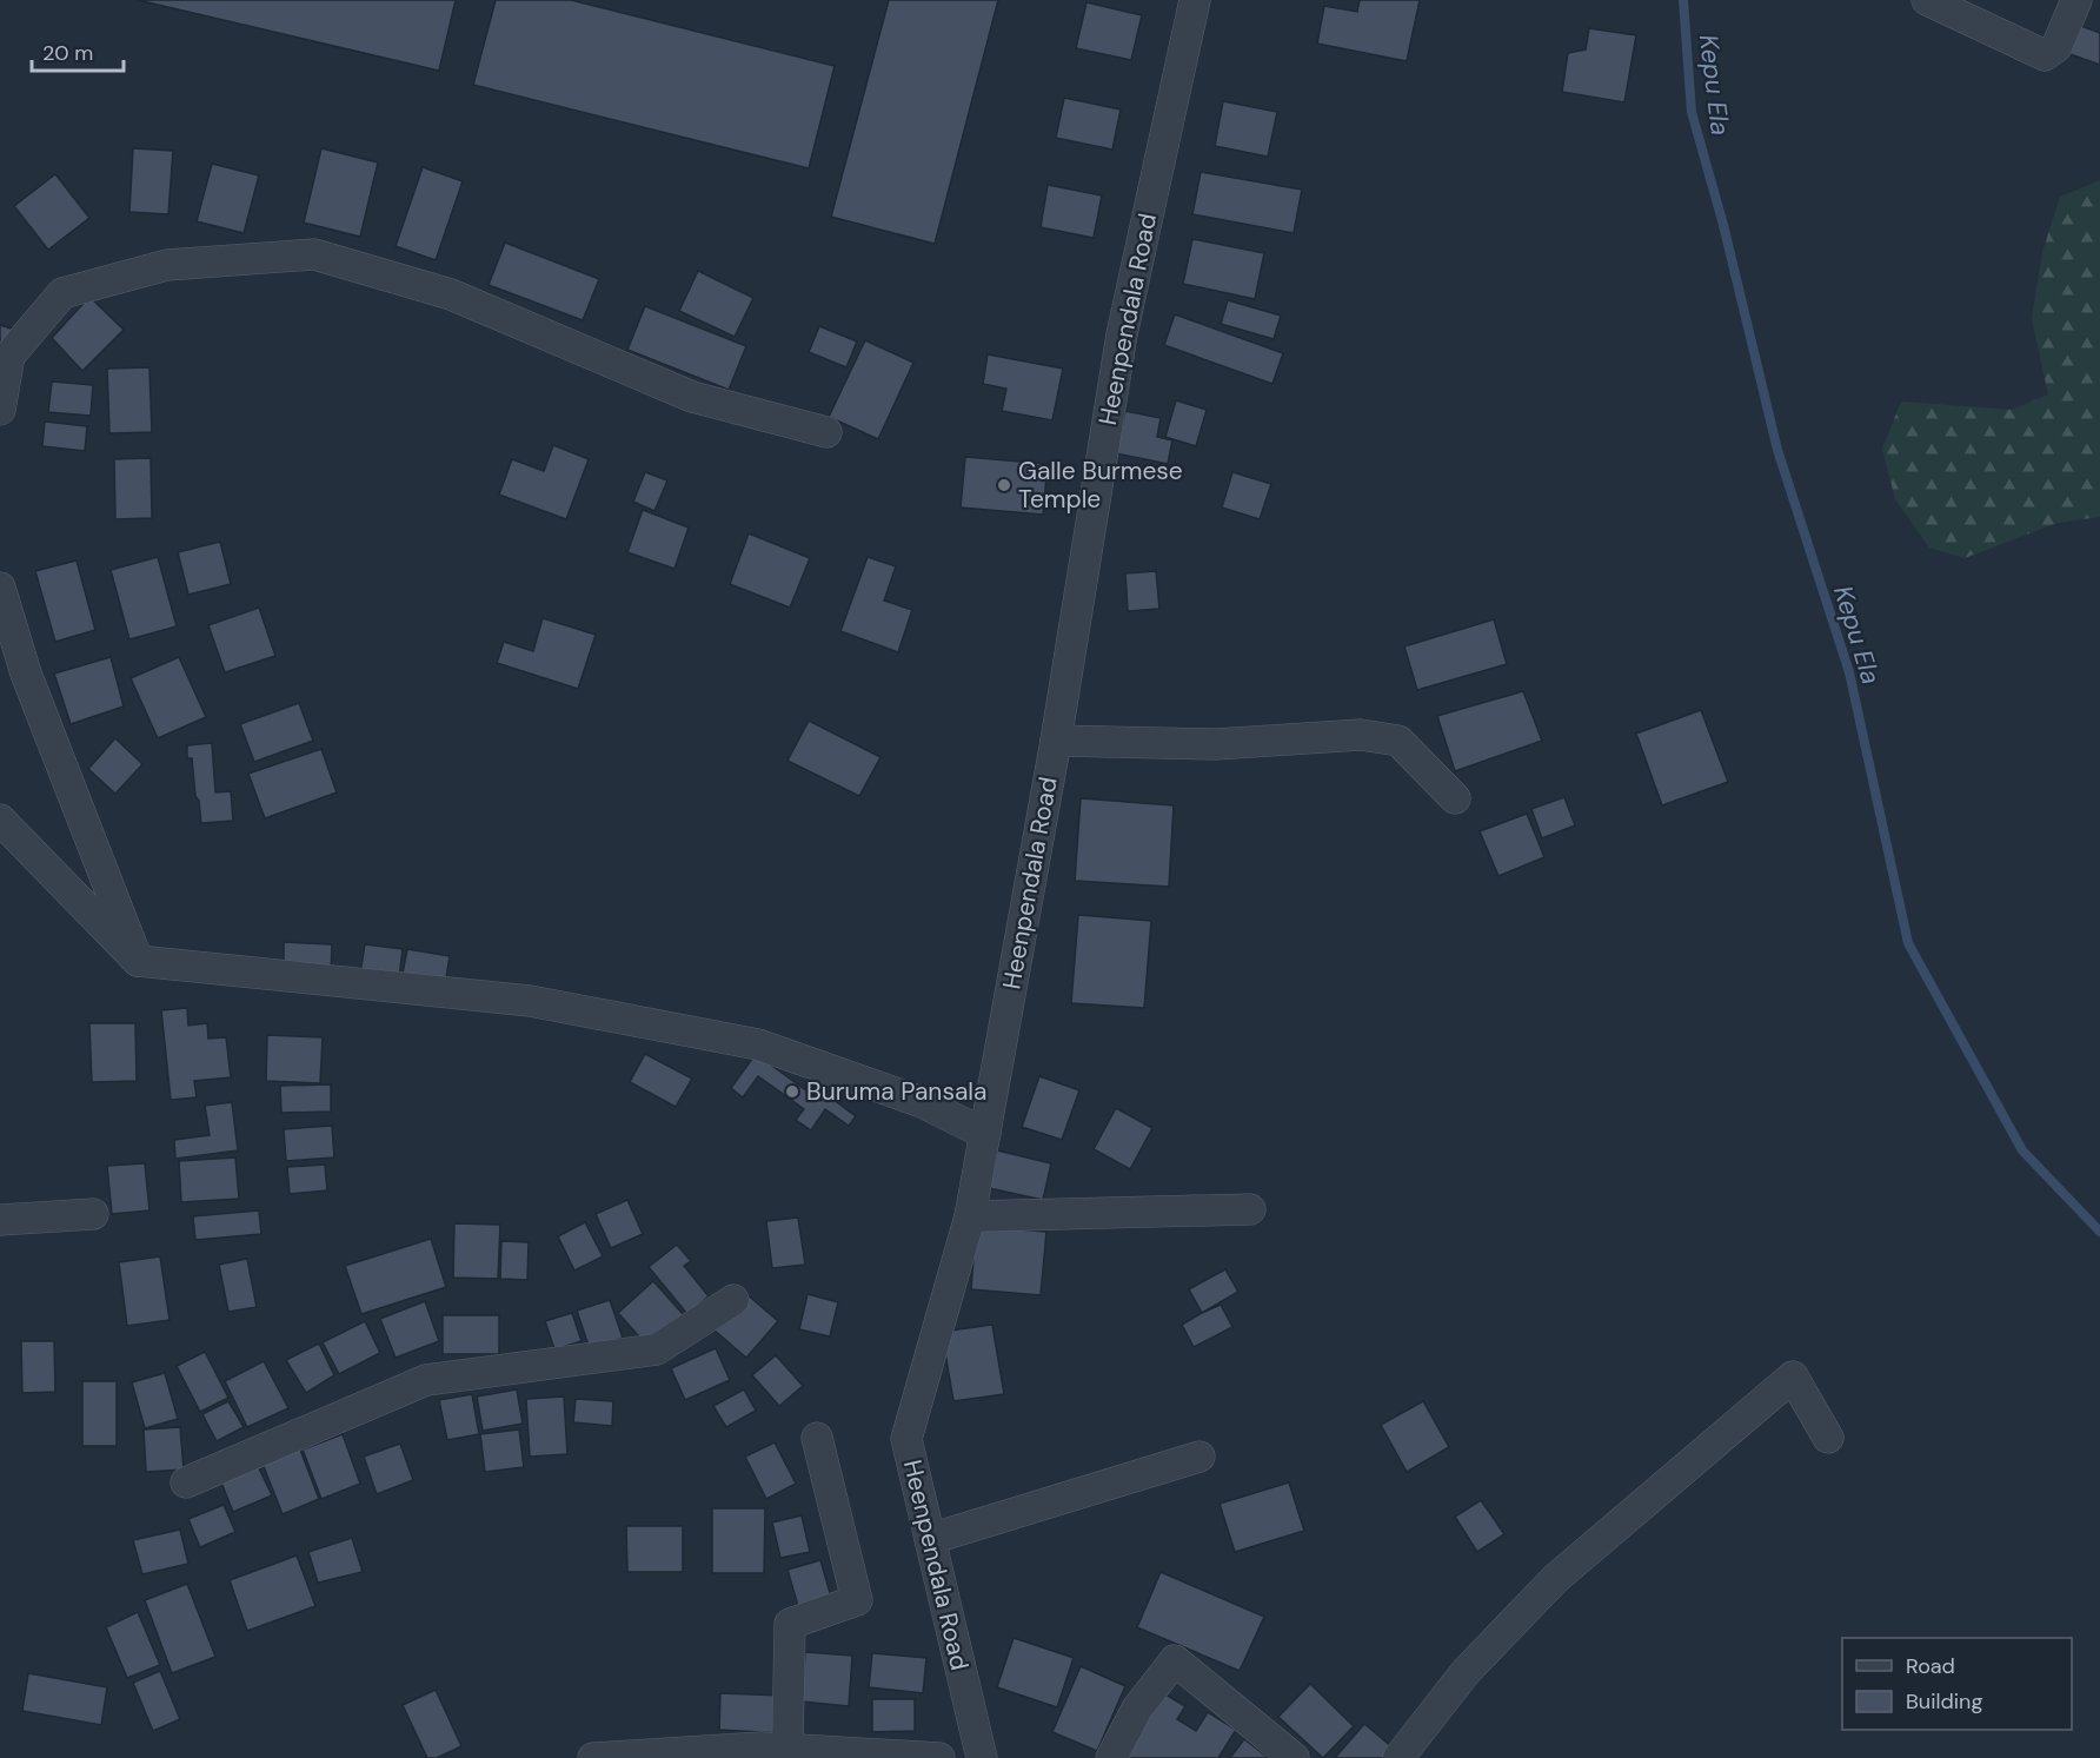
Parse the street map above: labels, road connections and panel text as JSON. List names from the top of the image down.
{
  "streets": {
    "street": ["Heenpendala Road"]
  },
  "water": ["Kepu Ela"],
  "places": ["Galle Burmese Temple", "Buruma Pansala"],
  "legend": ["Road", "Building"],
  "scale_bar": "20 m"
}
